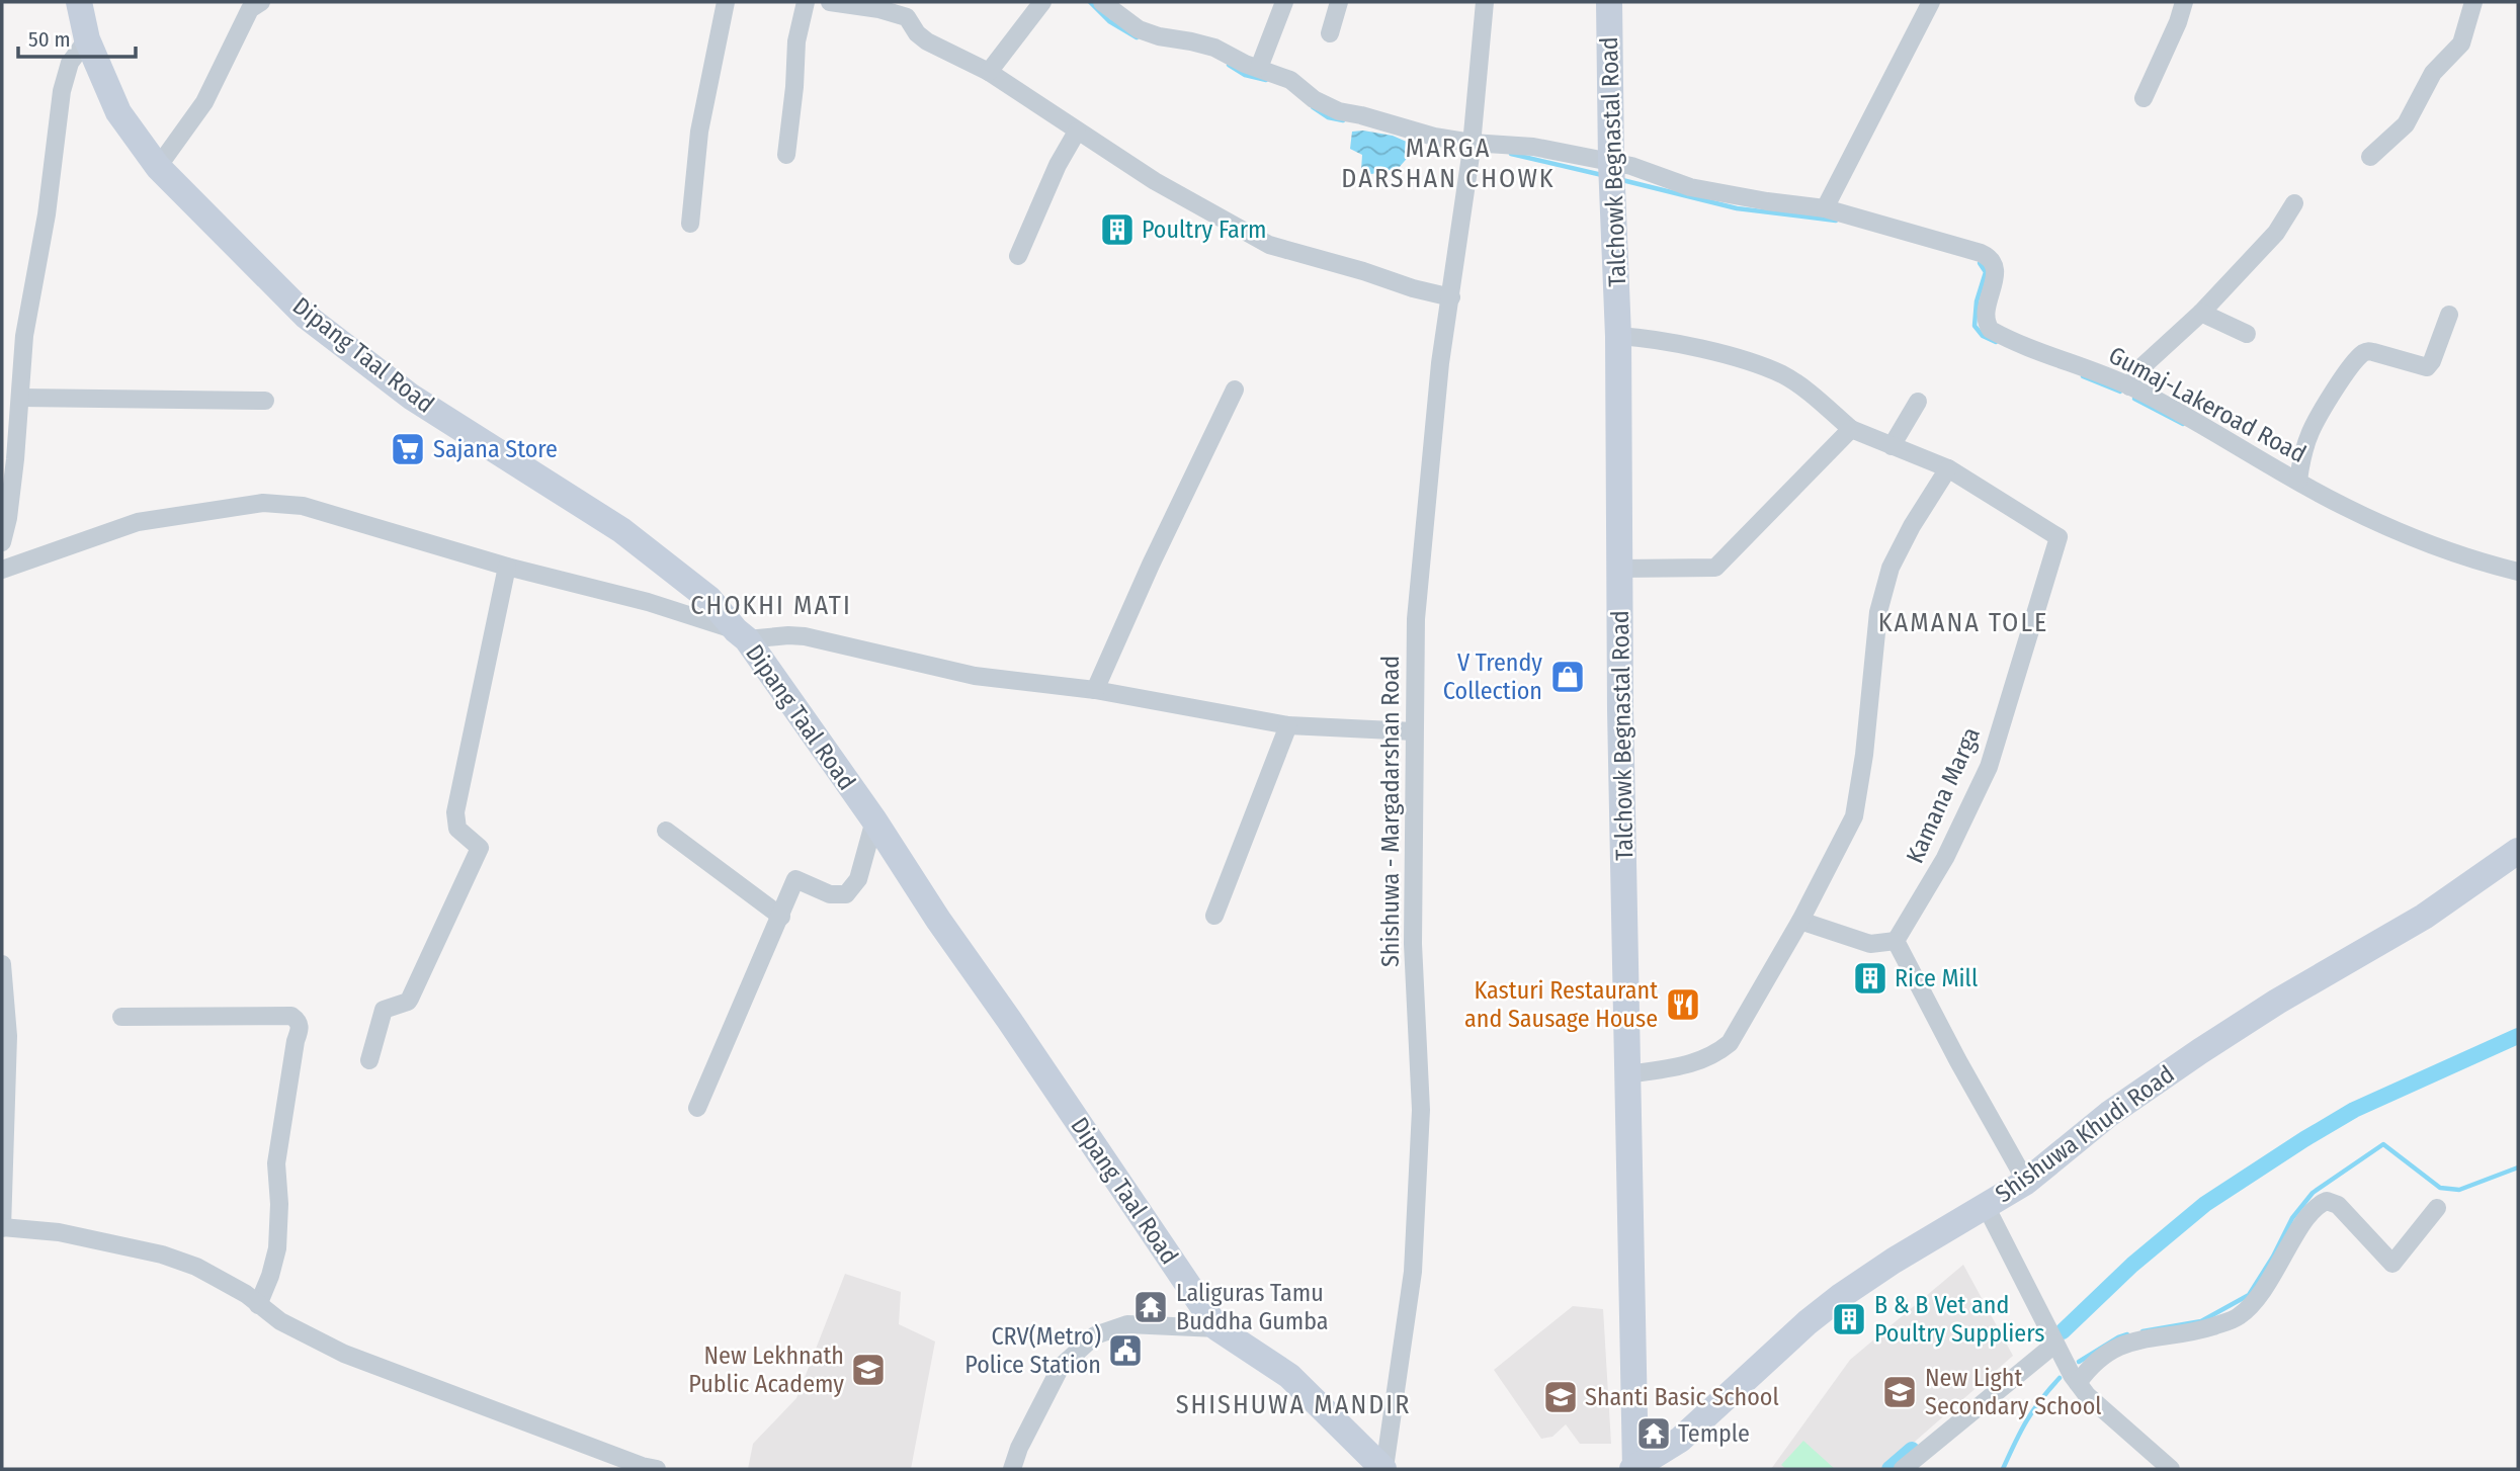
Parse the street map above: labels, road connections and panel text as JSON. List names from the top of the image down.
{
  "streets": {
    "main road": ["Talchowk Begnastal Road", "Dipang Taal Road", "Shishuwa Khudi Road"],
    "street": ["Gumaj-Lakeroad Road", "Kamana Marga", "Shishuwa - Margadarshan Road"]
  },
  "crossings": [
    ["Talchowk Begnastal Road", "Gumaj-Lakeroad Road"],
    ["Talchowk Begnastal Road", "Kamana Marga"],
    ["Talchowk Begnastal Road", "Shishuwa Khudi Road"],
    ["Dipang Taal Road", "Shishuwa - Margadarshan Road"],
    ["Gumaj-Lakeroad Road", "Shishuwa - Margadarshan Road"]
  ],
  "districts": [
    "MARGA DARSHAN CHOWK",
    "CHOKHI MATI",
    "KAMANA TOLE",
    "SHISHUWA MANDIR"
  ],
  "places": {
    "building": ["Poultry Farm", "Rice Mill", "B & B Vet and Poultry Suppliers"],
    "supermarket": ["Sajana Store"],
    "shop": ["V Trendy Collection"],
    "restaurant": ["Kasturi Restaurant and Sausage House"],
    "temple": ["Laliguras Tamu Buddha Gumba", "Temple"],
    "public building": ["CRV(Metro) Police Station"],
    "school or university": ["New Lekhnath Public Academy", "New Light Secondary School", "Shanti Basic School"]
  },
  "scale_bar": "50 m"
}
